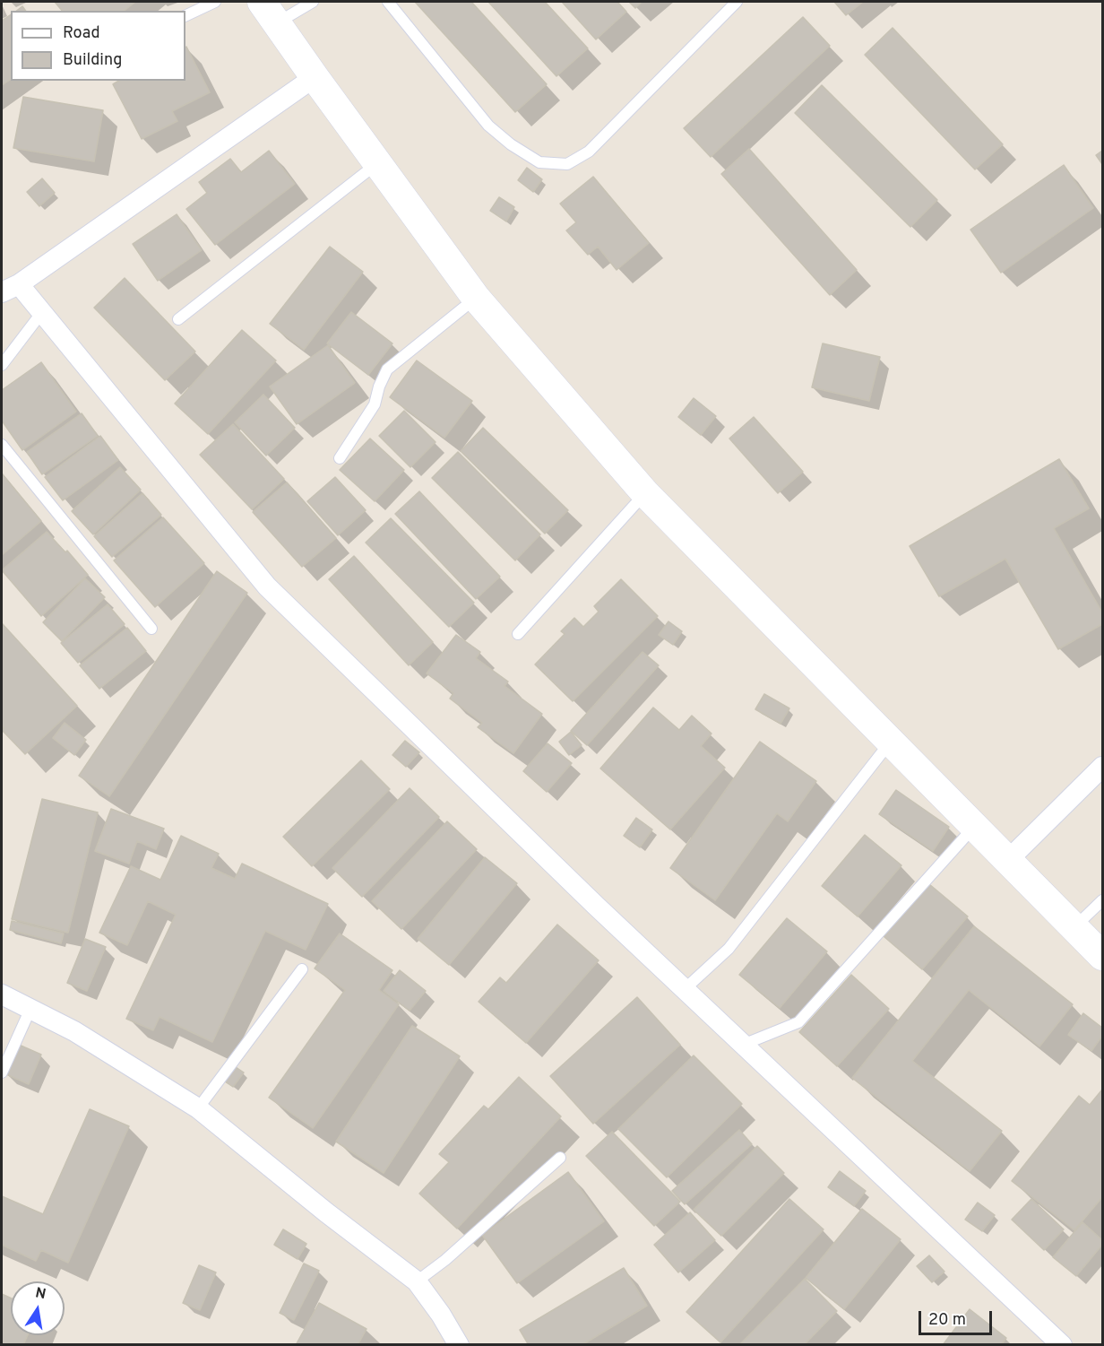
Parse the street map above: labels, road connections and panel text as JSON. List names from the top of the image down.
{
  "legend": ["Road", "Building"],
  "scale_bar": "20 m",
  "north": "top"
}
